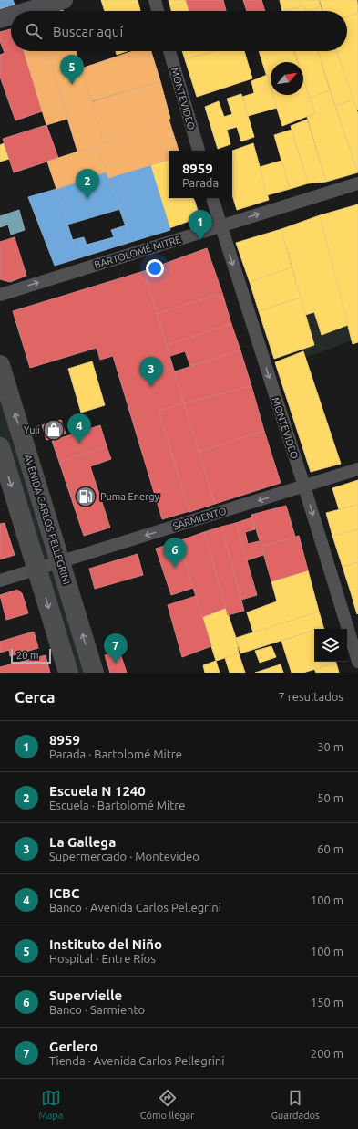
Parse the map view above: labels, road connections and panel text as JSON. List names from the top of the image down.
{
  "streets": {
    "main road": ["AVENIDA CARLOS PELLEGRINI"],
    "street": ["MONTEVIDEO", "BARTOLOMÉ MITRE", "SARMIENTO"]
  },
  "crossings": [
    ["MONTEVIDEO", "BARTOLOMÉ MITRE"],
    ["MONTEVIDEO", "SARMIENTO"],
    ["SARMIENTO", "AVENIDA CARLOS PELLEGRINI"]
  ],
  "one_way": ["MONTEVIDEO", "BARTOLOMÉ MITRE", "SARMIENTO"],
  "places": {
    "shop": ["Yuli"],
    "fuel station": ["Puma Energy"]
  },
  "scale_bar": "20 m",
  "north": "top right",
  "page": {
    "search": "Buscar aquí",
    "pins": [
      "5",
      "2",
      "1",
      "3",
      "4",
      "6",
      "7"
    ],
    "popup": ["8959", "Parada"],
    "scale": "20 m",
    "heading": ["Cerca", "7 resultados"],
    "list": [
      {
        "mark": "1",
        "name": "8959",
        "note": "Parada · Bartolomé Mitre",
        "value": "30 m"
      },
      {
        "mark": "2",
        "name": "Escuela N 1240",
        "note": "Escuela · Bartolomé Mitre",
        "value": "50 m"
      },
      {
        "mark": "3",
        "name": "La Gallega",
        "note": "Supermercado · Montevideo",
        "value": "60 m"
      },
      {
        "mark": "4",
        "name": "ICBC",
        "note": "Banco · Avenida Carlos Pellegrini",
        "value": "100 m"
      },
      {
        "mark": "5",
        "name": "Instituto del Niño",
        "note": "Hospital · Entre Ríos",
        "value": "100 m"
      },
      {
        "mark": "6",
        "name": "Supervielle",
        "note": "Banco · Sarmiento",
        "value": "150 m"
      },
      {
        "mark": "7",
        "name": "Gerlero",
        "note": "Tienda · Avenida Carlos Pellegrini",
        "value": "200 m"
      }
    ],
    "nav": ["Mapa", "Cómo llegar", "Guardados"]
  }
}
